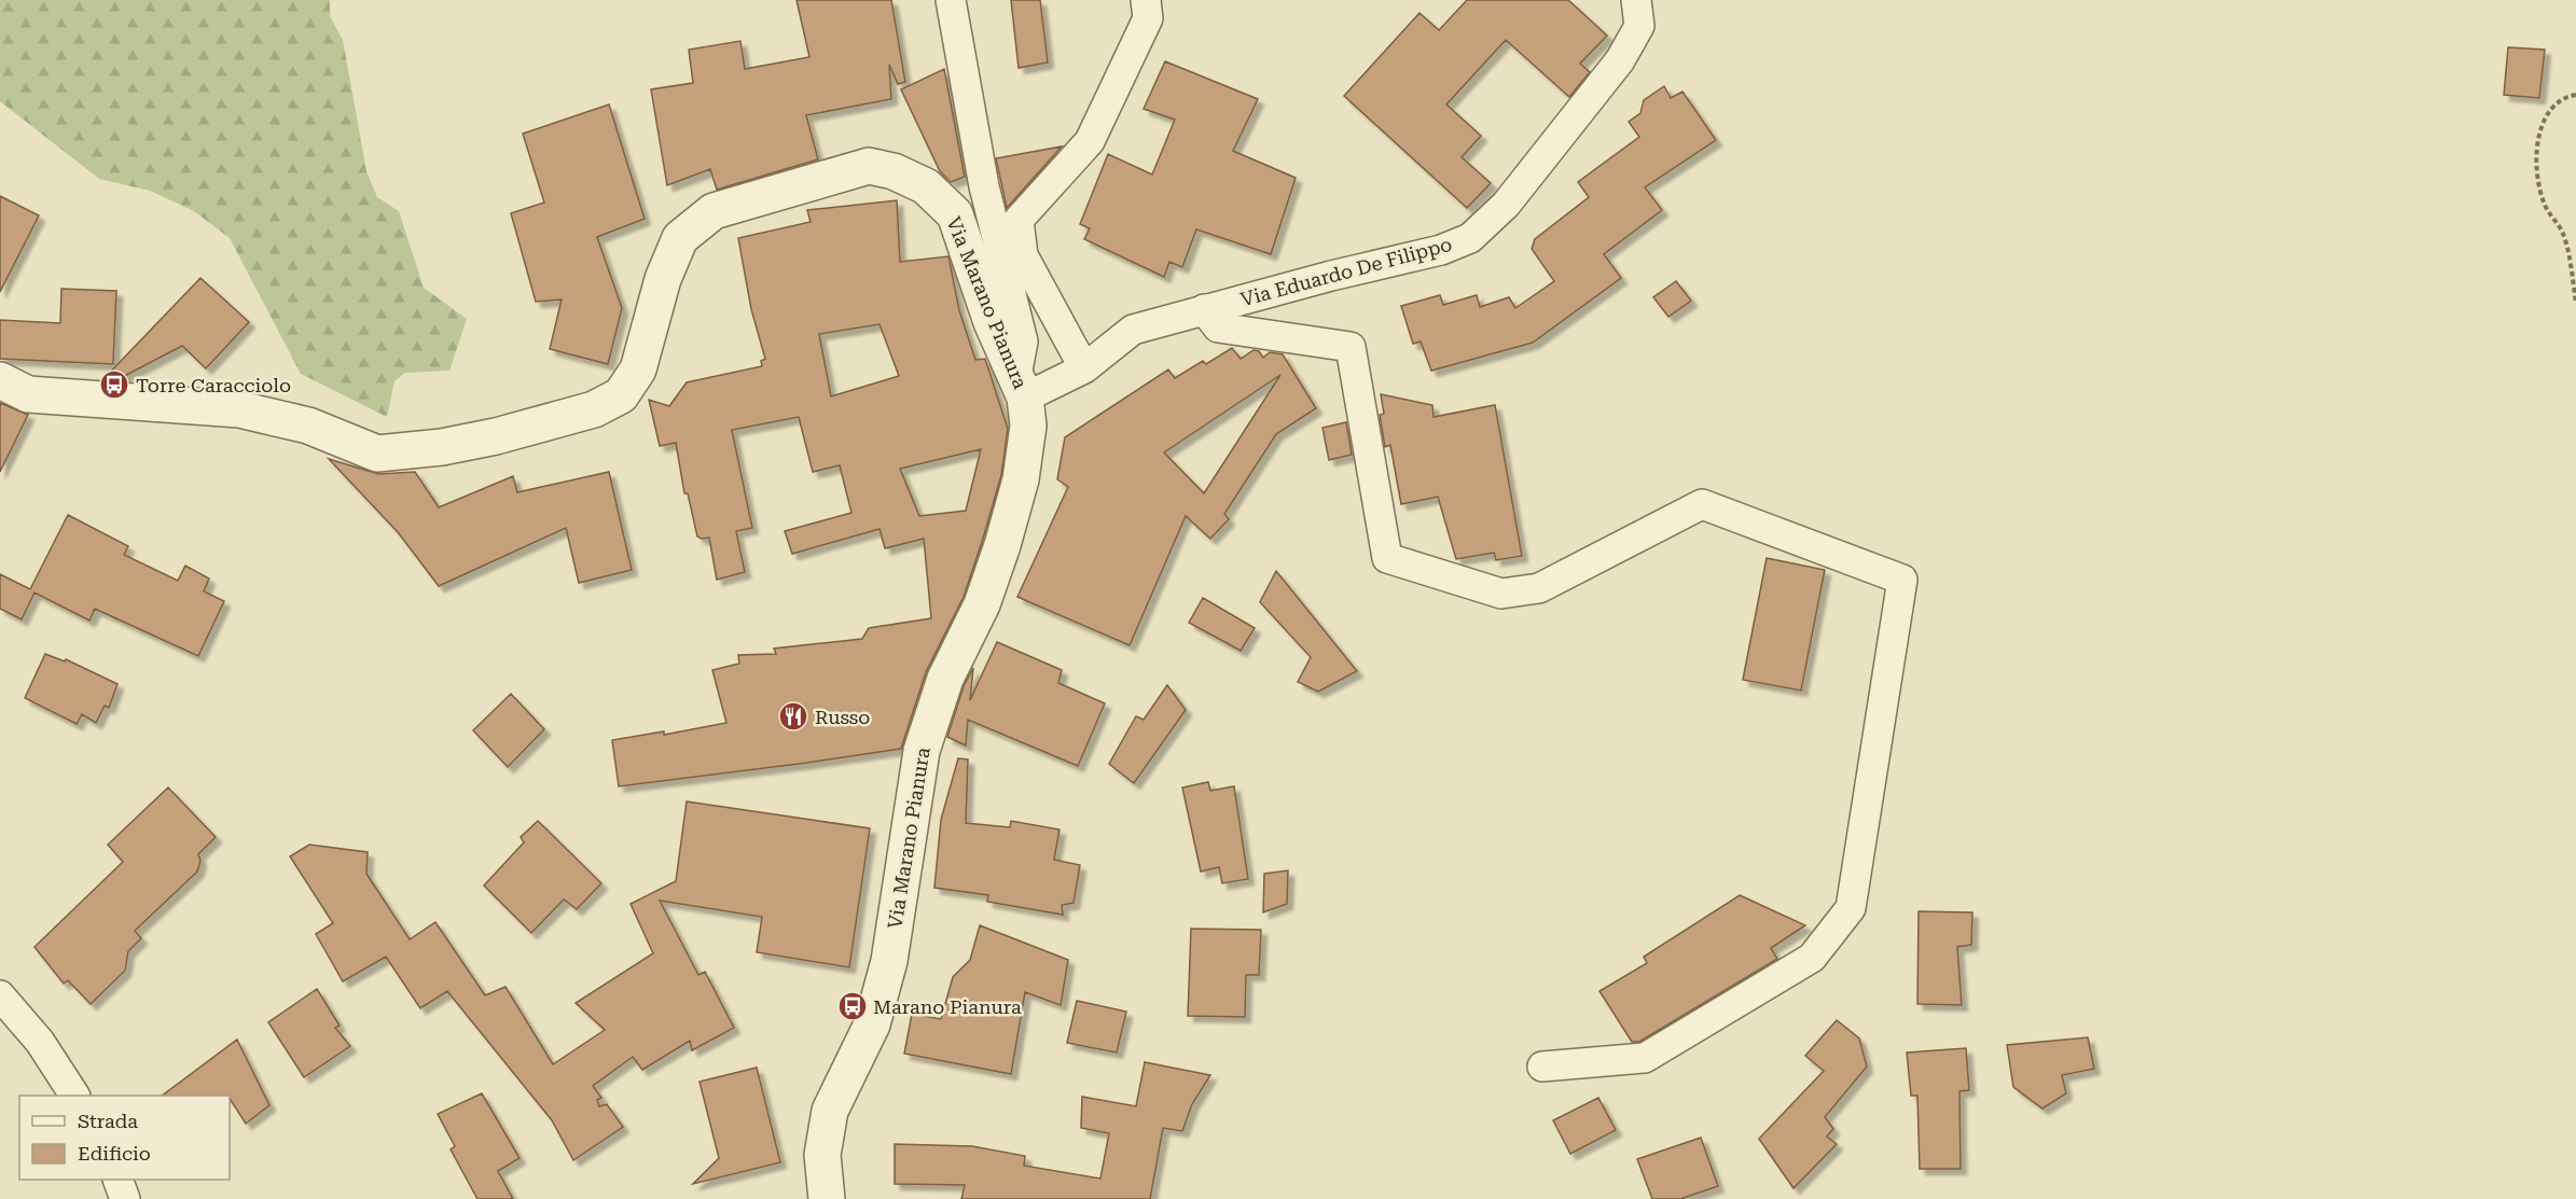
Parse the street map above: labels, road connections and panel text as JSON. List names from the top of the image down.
{
  "streets": {
    "street": ["Via Eduardo De Filippo", "Via Marano Pianura"]
  },
  "crossings": [
    ["Via Eduardo De Filippo", "Via Marano Pianura"]
  ],
  "places": {
    "bus stop": ["Torre Caracciolo", "Marano Pianura"],
    "restaurant": ["Russo"]
  },
  "legend": ["Strada", "Edificio"]
}
